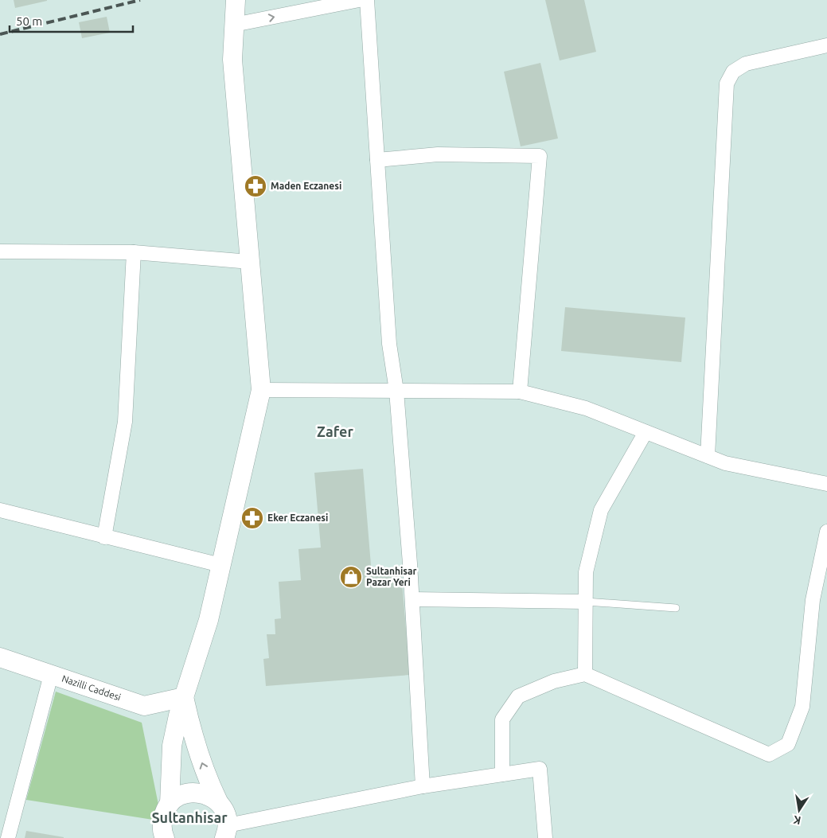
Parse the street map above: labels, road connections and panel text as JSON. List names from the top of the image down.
{
  "streets": {
    "main road": ["Nazilli Caddesi"]
  },
  "districts": ["Zafer", "Sultanhisar"],
  "places": {
    "pharmacy": ["Maden Eczanesi", "Eker Eczanesi"],
    "shop": ["Sultanhisar Pazar Yeri"]
  },
  "scale_bar": "50 m",
  "north": "bottom"
}
